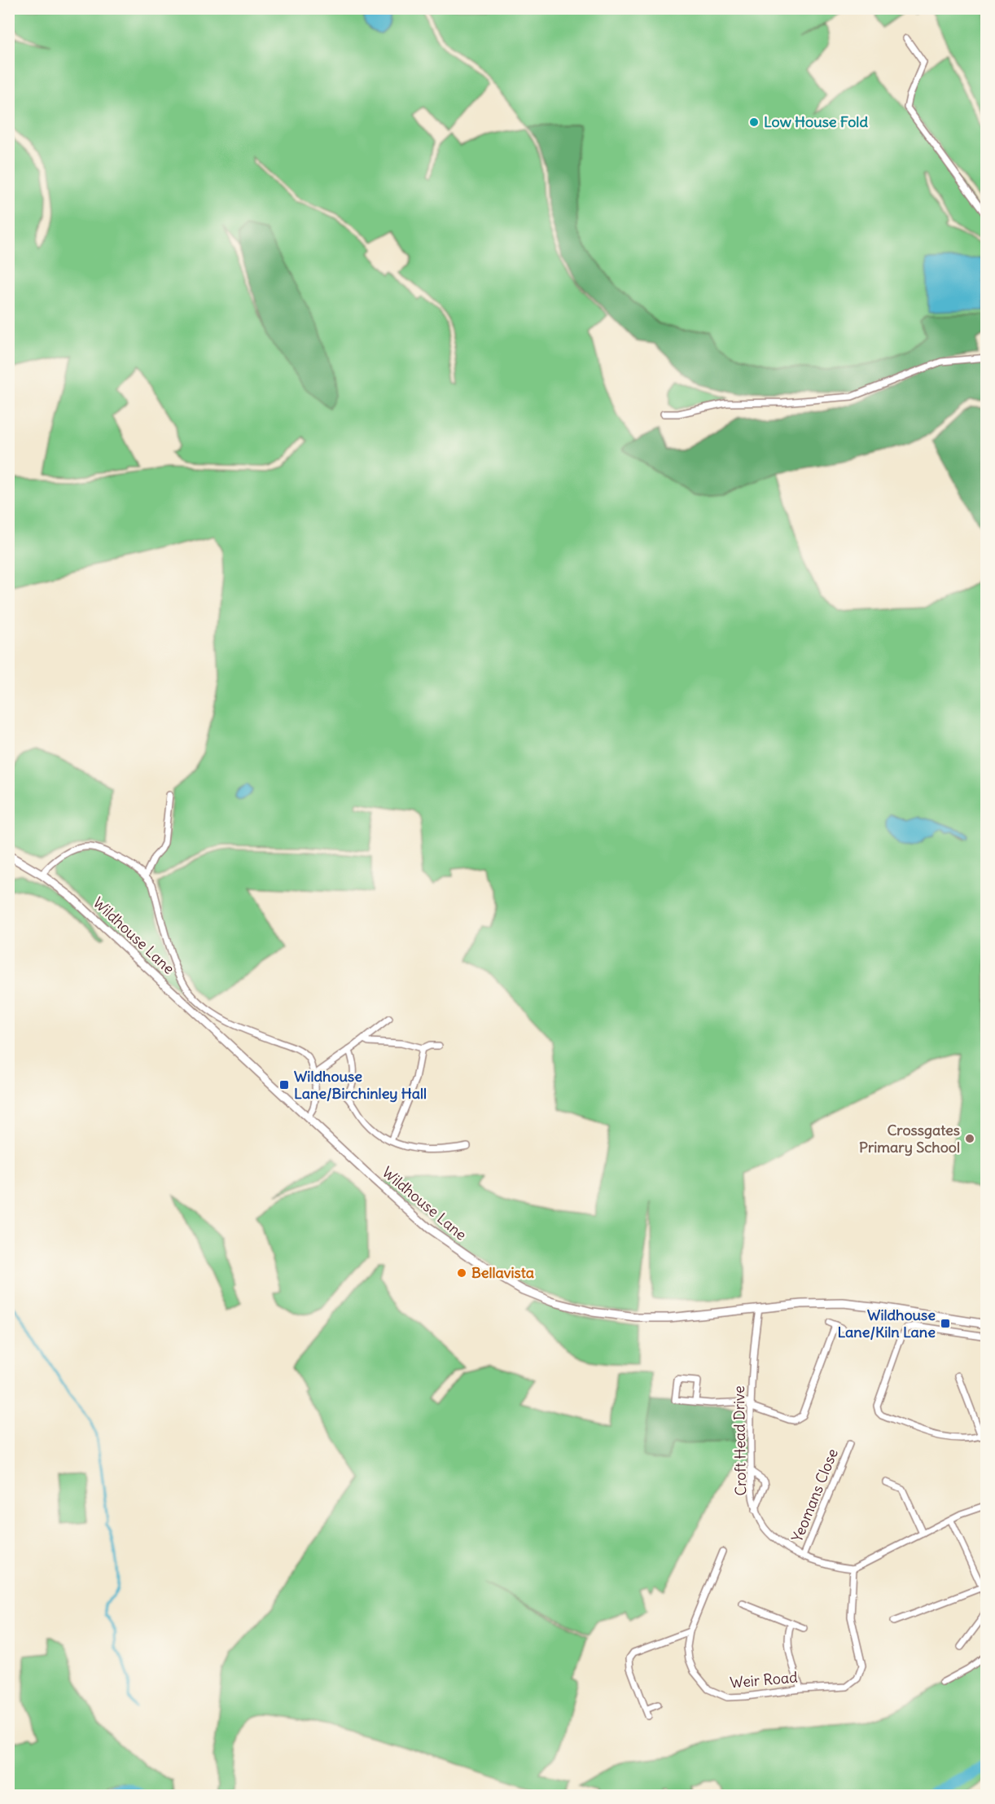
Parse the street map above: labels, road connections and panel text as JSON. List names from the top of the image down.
{
  "streets": {
    "main road": ["Wildhouse Lane"],
    "street": ["Croft Head Drive", "Yeomans Close", "Weir Road"]
  },
  "crossings": [
    ["Wildhouse Lane", "Croft Head Drive"],
    ["Croft Head Drive", "Yeomans Close"],
    ["Croft Head Drive", "Weir Road"]
  ],
  "places": {
    "other": ["Low House Fold", "Crossgates Primary School", "Bellavista"],
    "transit": ["Wildhouse Lane/Birchinley Hall", "Wildhouse Lane/Kiln Lane"]
  }
}
